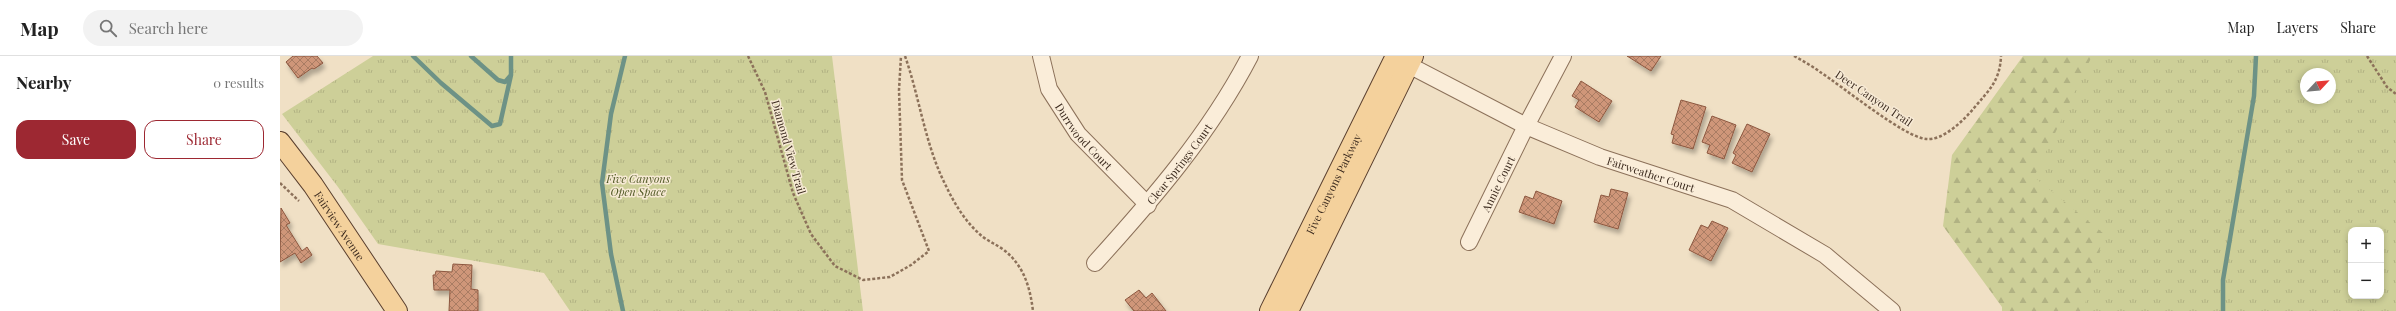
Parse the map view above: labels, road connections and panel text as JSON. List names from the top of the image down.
{
  "streets": {
    "main road": ["Five Canyons Parkway", "Fairview Avenue"],
    "street": [
      "Durrwood Court",
      "Clear Springs Court",
      "Fairweather Court",
      "Annie Court"
    ],
    "path": ["Deer Canyon Trail", "Diamond View Trail"]
  },
  "crossings": [
    ["Durrwood Court", "Clear Springs Court"],
    ["Fairweather Court", "Five Canyons Parkway"],
    ["Fairweather Court", "Annie Court"]
  ],
  "parks": ["Five Canyons Open Space"],
  "north": "top right",
  "page": {
    "header": "Map",
    "search": "Search here",
    "nav": ["Map", "Layers", "Share"],
    "heading": ["Nearby", "0 results"],
    "buttons": ["Save", "Share"],
    "map_buttons": ["+", "−"]
  }
}
